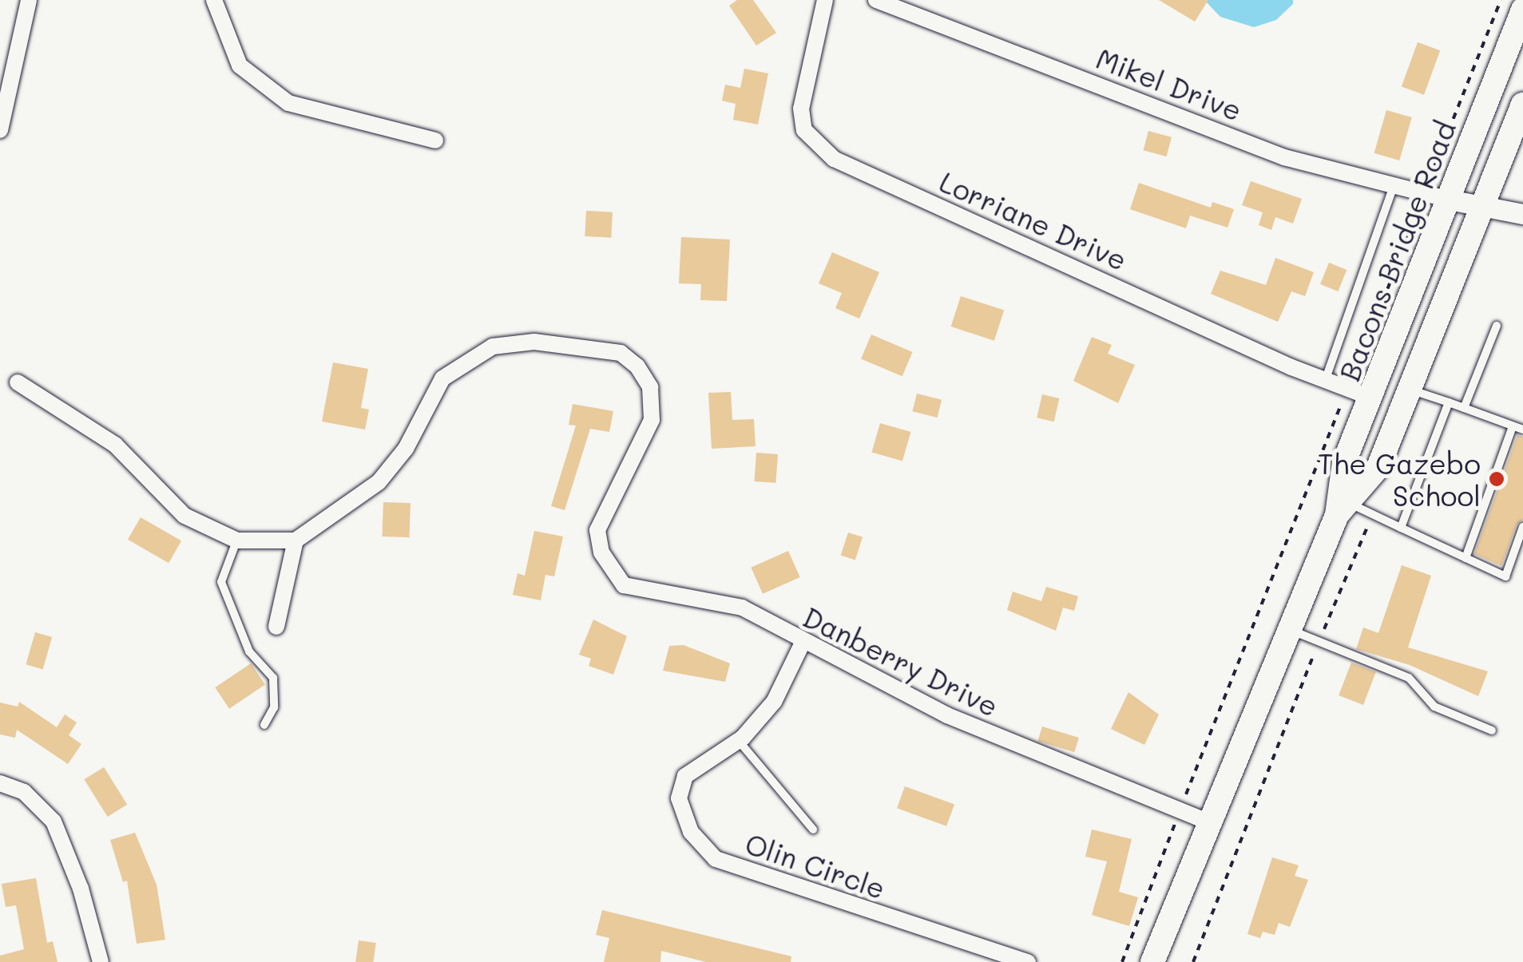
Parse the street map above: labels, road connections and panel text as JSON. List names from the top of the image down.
{
  "streets": {
    "main road": ["Bacons Bridge Road"],
    "street": [
      "Mikel Drive",
      "Lorriane Drive",
      "Danberry Drive",
      "Olin Circle"
    ]
  },
  "crossings": [
    ["Mikel Drive", "Bacons Bridge Road"],
    ["Lorriane Drive", "Bacons Bridge Road"],
    ["Bacons Bridge Road", "Danberry Drive"],
    ["Danberry Drive", "Olin Circle"]
  ],
  "places": ["The Gazebo School"]
}
